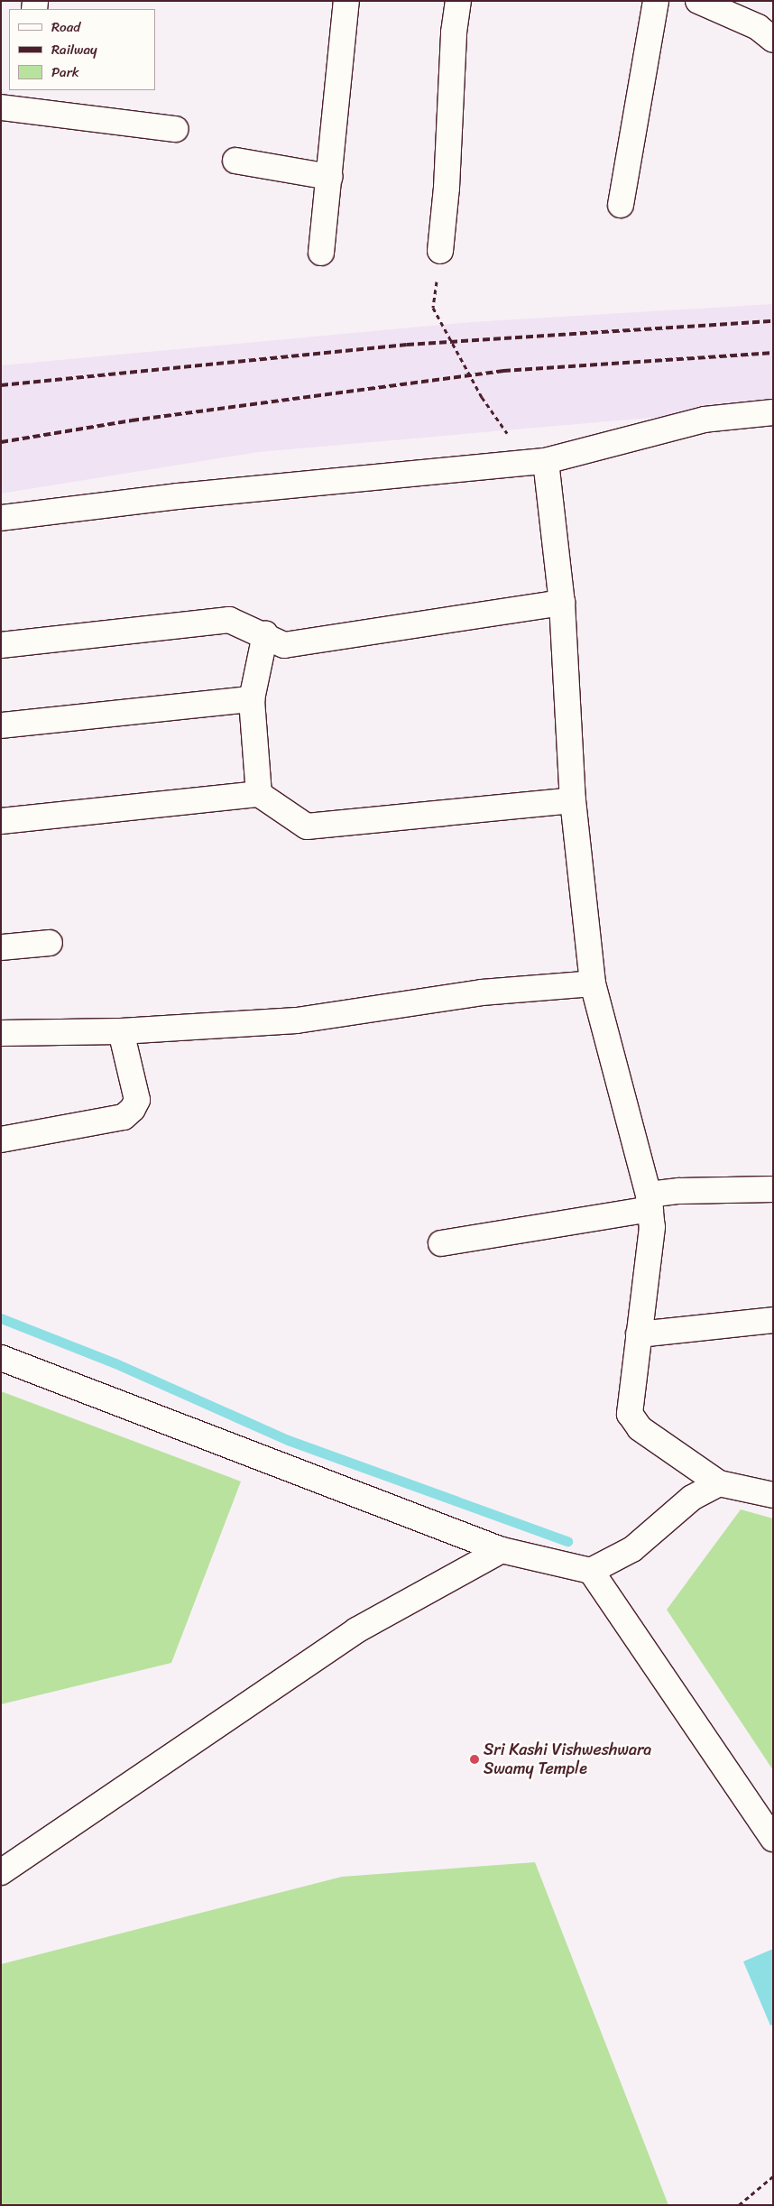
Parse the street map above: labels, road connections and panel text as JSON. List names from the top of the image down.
{
  "places": ["Sri Kashi Vishweshwara Swamy Temple"],
  "legend": ["Road", "Railway", "Park"]
}
